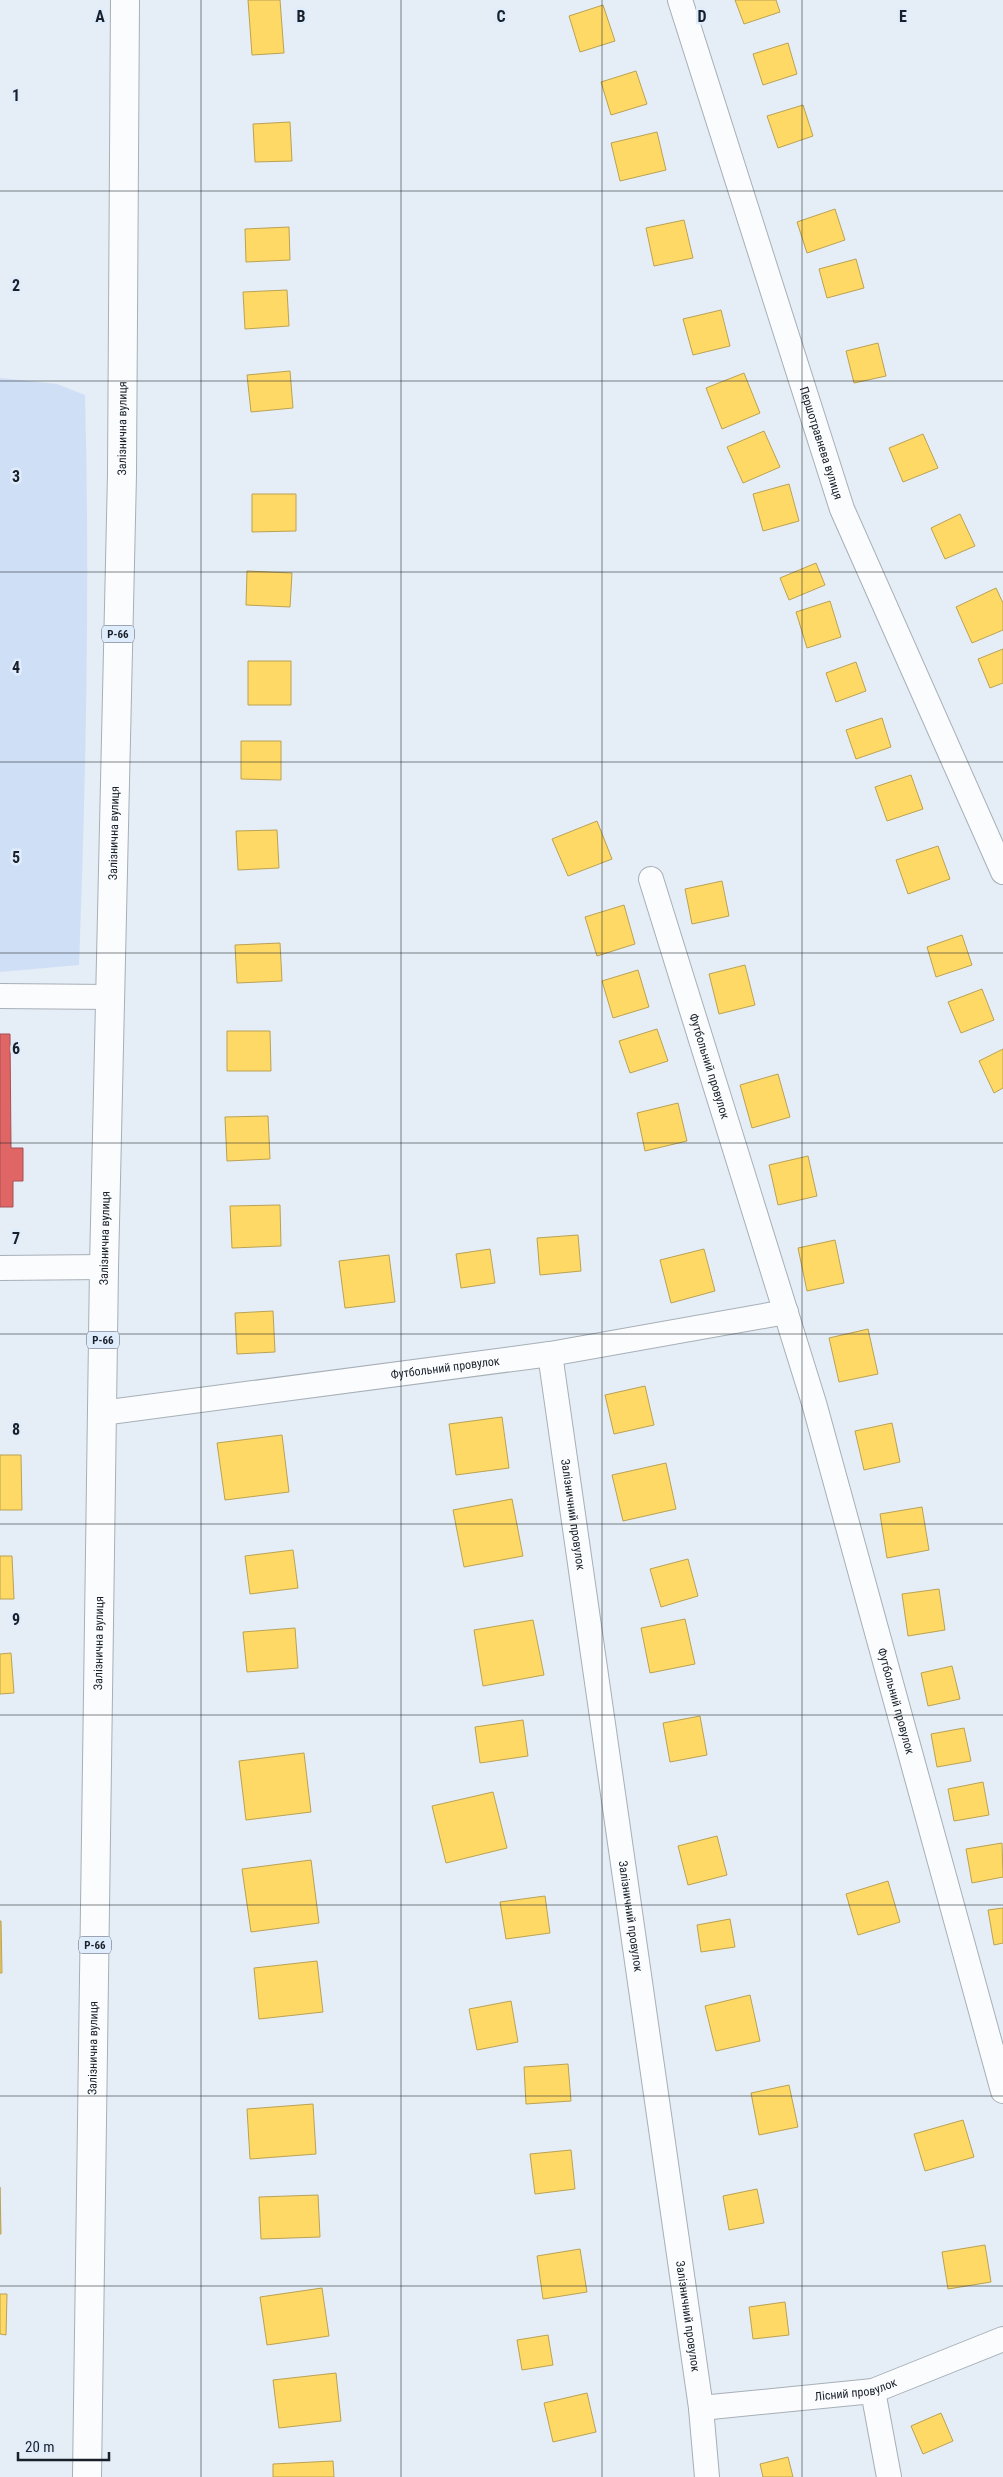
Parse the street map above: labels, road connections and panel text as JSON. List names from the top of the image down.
{
  "streets": {
    "main road": ["Залізнична вулиця", "Р-66"],
    "street": [
      "Першотравнева вулиця",
      "Футбольний провулок",
      "Залізничний провулок",
      "Лісний провулок"
    ]
  },
  "crossings": [
    ["Залізнична вулиця", "Футбольний провулок"],
    ["Футбольний провулок", "Залізничний провулок"],
    ["Залізничний провулок", "Лісний провулок"]
  ],
  "scale_bar": "20 m",
  "grid": {
    "columns": [
      "A",
      "B",
      "C",
      "D",
      "E"
    ],
    "rows": [
      "1",
      "2",
      "3",
      "4",
      "5",
      "6",
      "7",
      "8",
      "9"
    ]
  }
}
